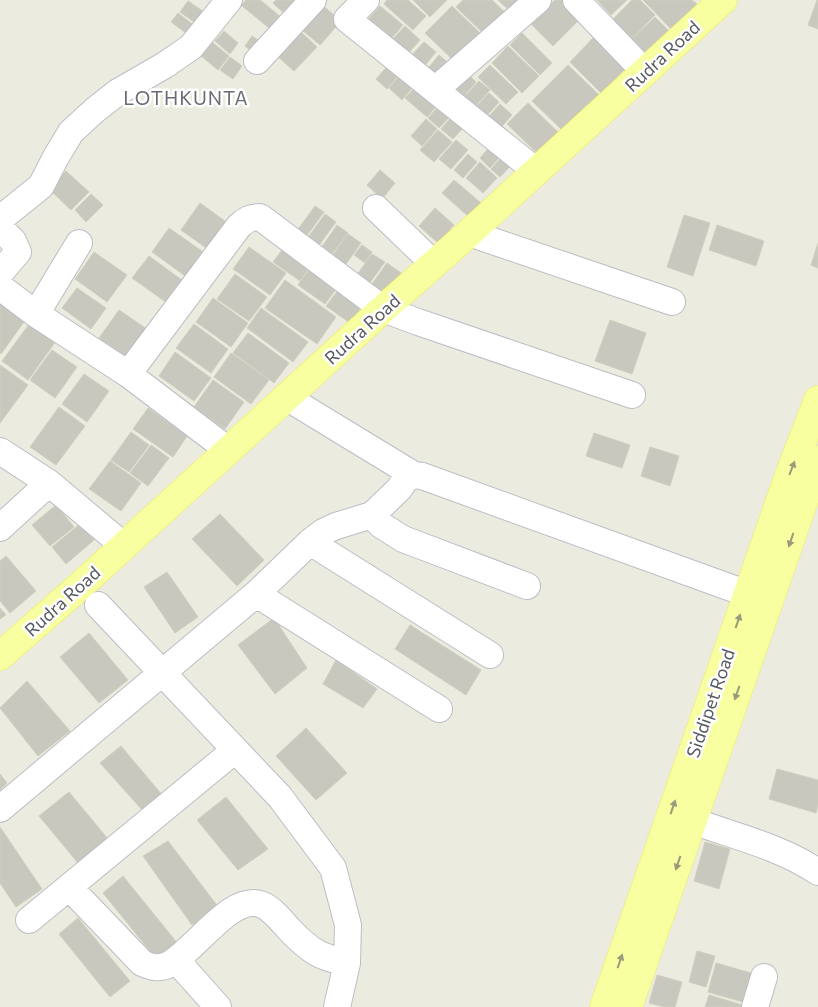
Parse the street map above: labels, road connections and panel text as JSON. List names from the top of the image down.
{
  "streets": {
    "main road": ["Rudra Road", "Siddipet Road"]
  },
  "districts": ["LOTHKUNTA"]
}
